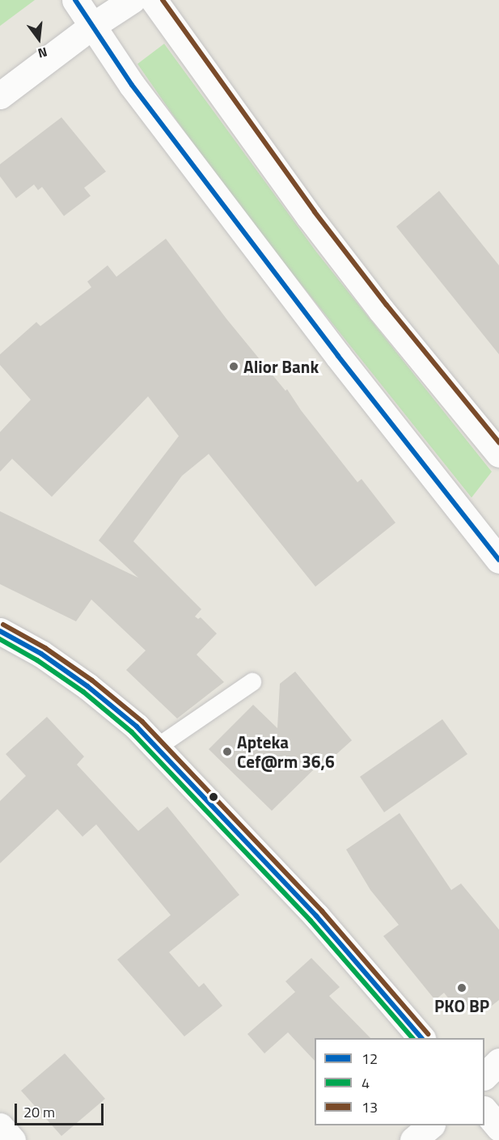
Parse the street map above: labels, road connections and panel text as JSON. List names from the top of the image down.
{
  "places": ["Alior Bank", "Apteka Cef@rm 36,6", "PKO BP"],
  "lines": ["transit line 12", "transit line 13", "transit line 4"],
  "legend": ["12", "4", "13"],
  "scale_bar": "20 m",
  "north": "bottom"
}
